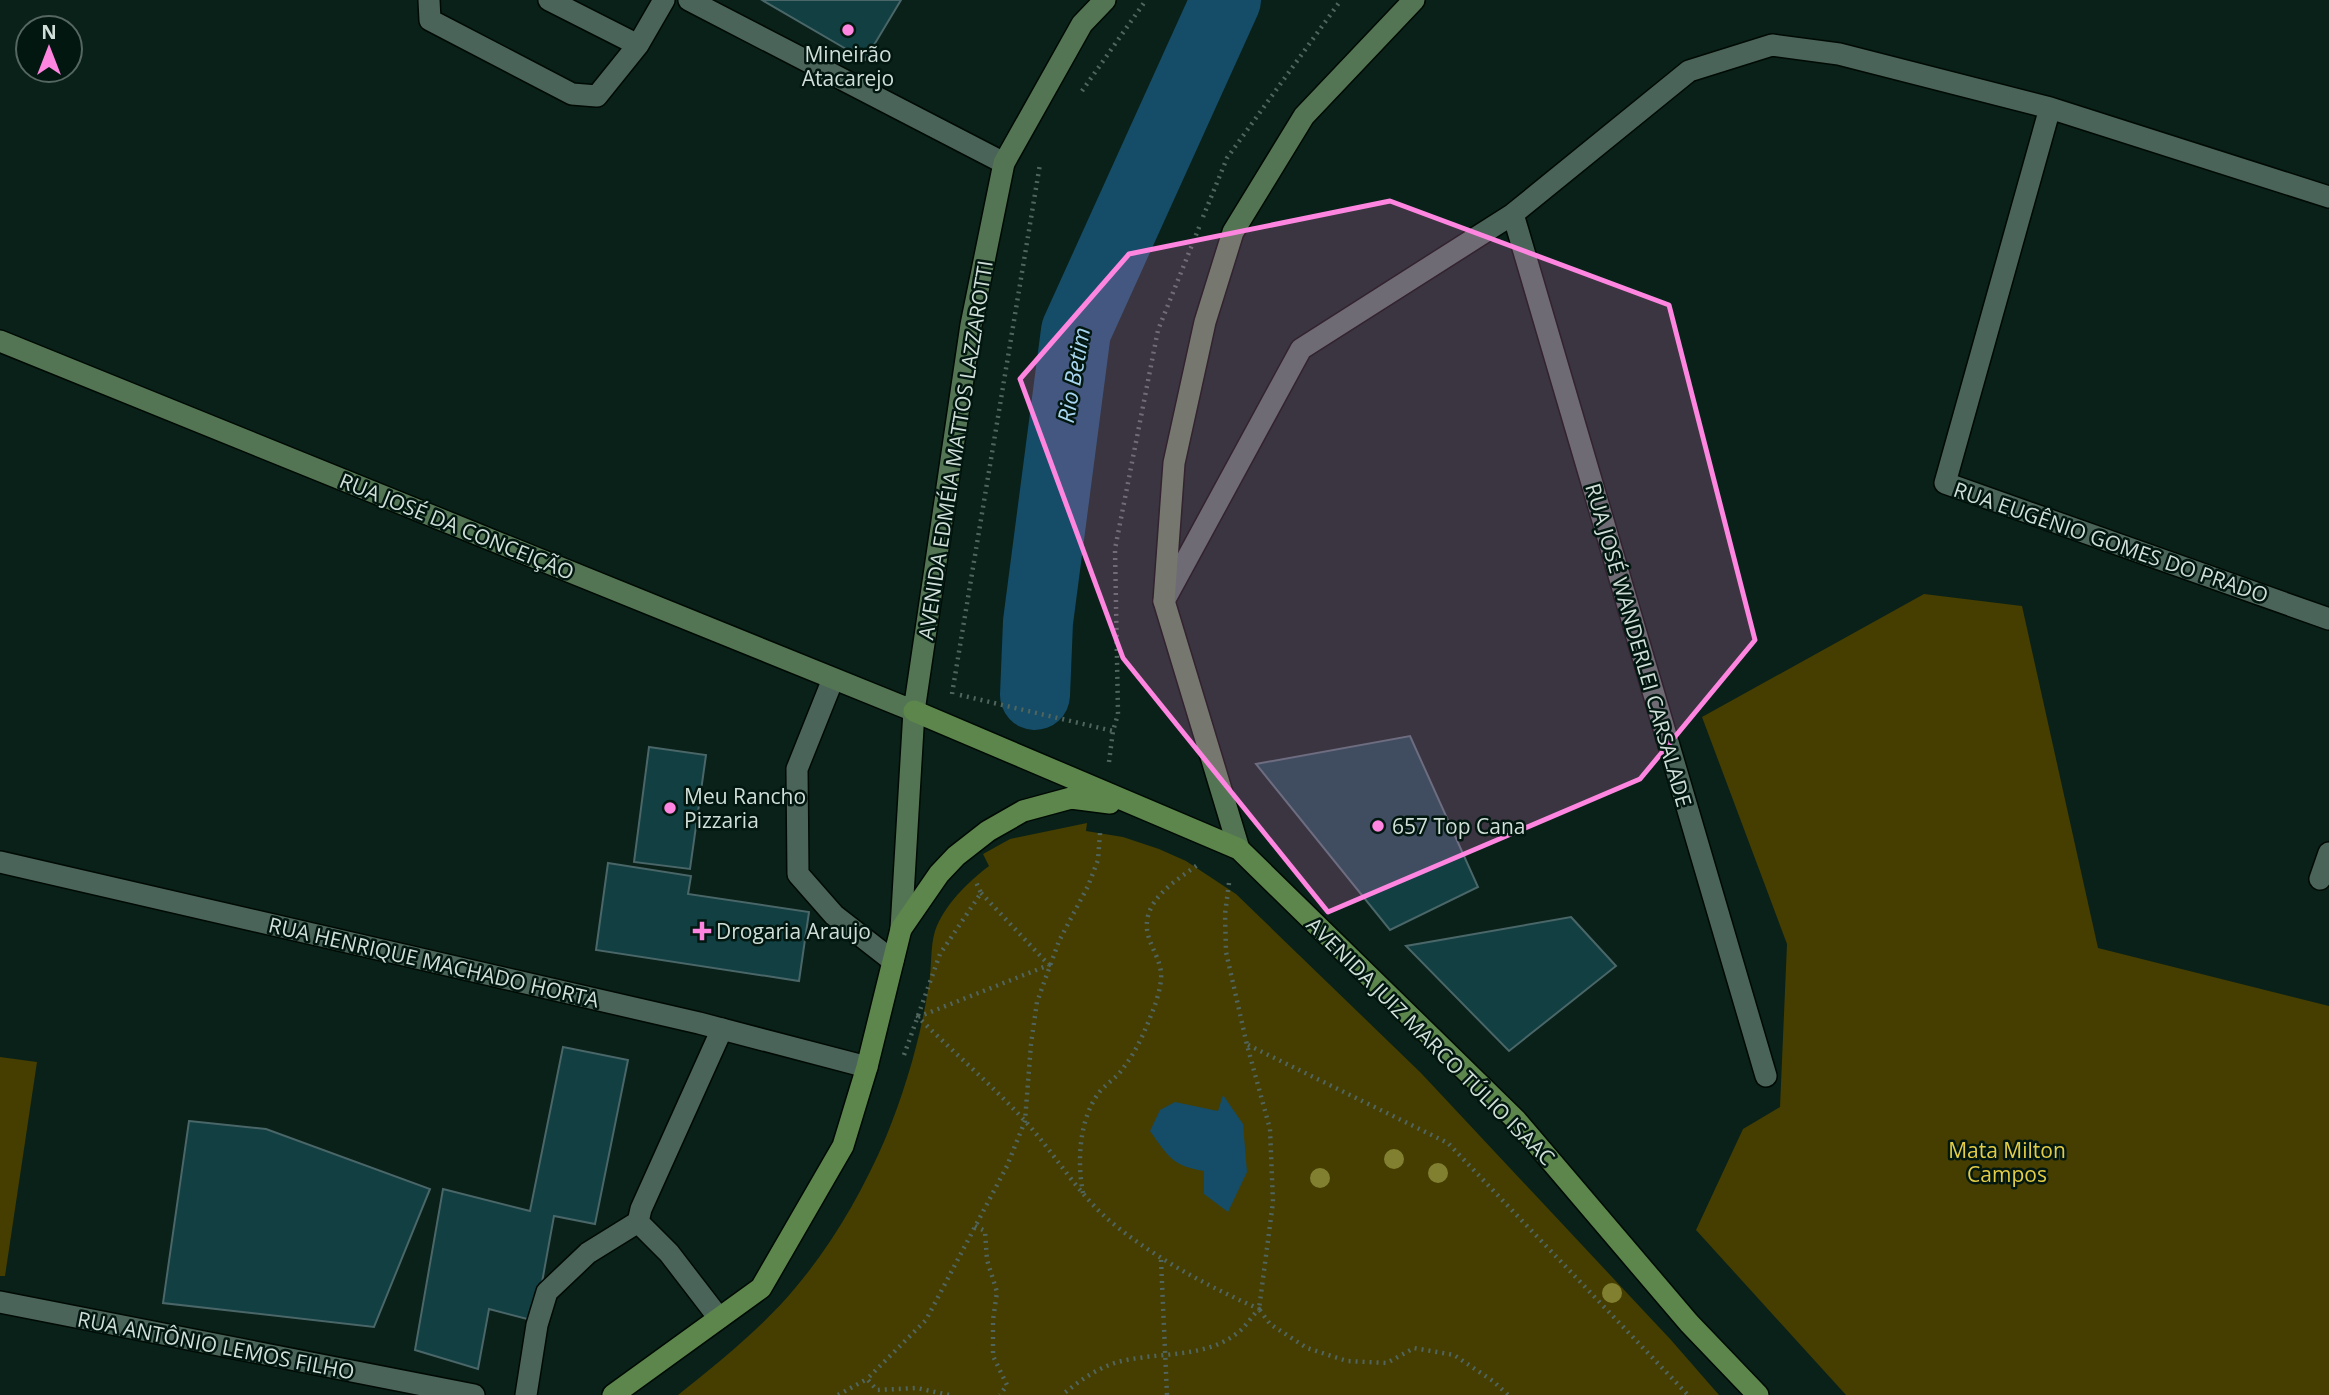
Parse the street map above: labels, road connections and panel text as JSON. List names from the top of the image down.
{
  "streets": {
    "main road": ["AVENIDA EDMÉIA MATTOS LAZZAROTTI", "RUA JOSÉ DA CONCEIÇÃO", "AVENIDA JUIZ MARCO TÚLIO ISAAC"],
    "street": [
      "RUA EUGÊNIO GOMES DO PRADO",
      "RUA JOSÉ WANDERLEI CARSALADE",
      "RUA HENRIQUE MACHADO HORTA",
      "RUA ANTÔNIO LEMOS FILHO"
    ]
  },
  "crossings": [
    ["AVENIDA EDMÉIA MATTOS LAZZAROTTI", "RUA JOSÉ DA CONCEIÇÃO"]
  ],
  "water": ["Rio Betim"],
  "parks": ["Mata Milton Campos"],
  "places": {
    "other": ["Mineirão Atacarejo", "Meu Rancho Pizzaria", "657 Top Cana"],
    "health": ["Drogaria Araujo"]
  },
  "north": "top"
}
